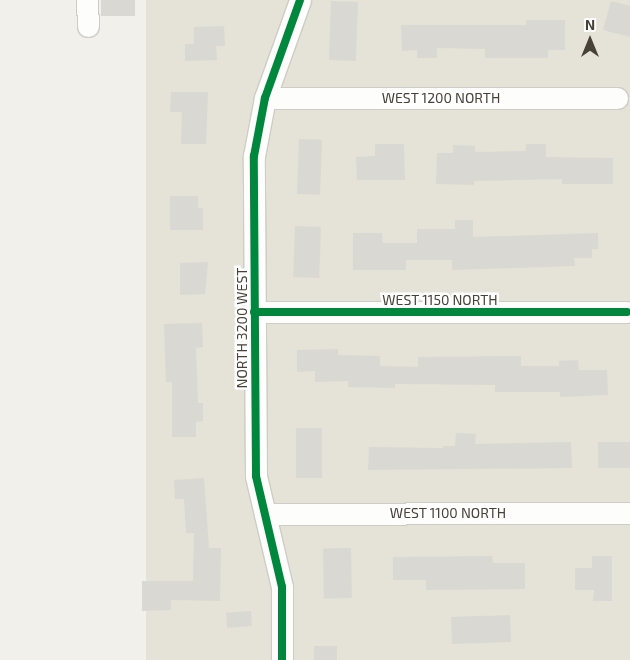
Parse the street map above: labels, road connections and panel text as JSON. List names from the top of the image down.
{
  "streets": {
    "street": [
      "WEST 1200 NORTH",
      "WEST 1150 NORTH",
      "NORTH 3200 WEST",
      "WEST 1100 NORTH"
    ]
  },
  "crossings": [
    ["WEST 1200 NORTH", "NORTH 3200 WEST"],
    ["WEST 1150 NORTH", "NORTH 3200 WEST"],
    ["NORTH 3200 WEST", "WEST 1100 NORTH"]
  ],
  "north": "top"
}
